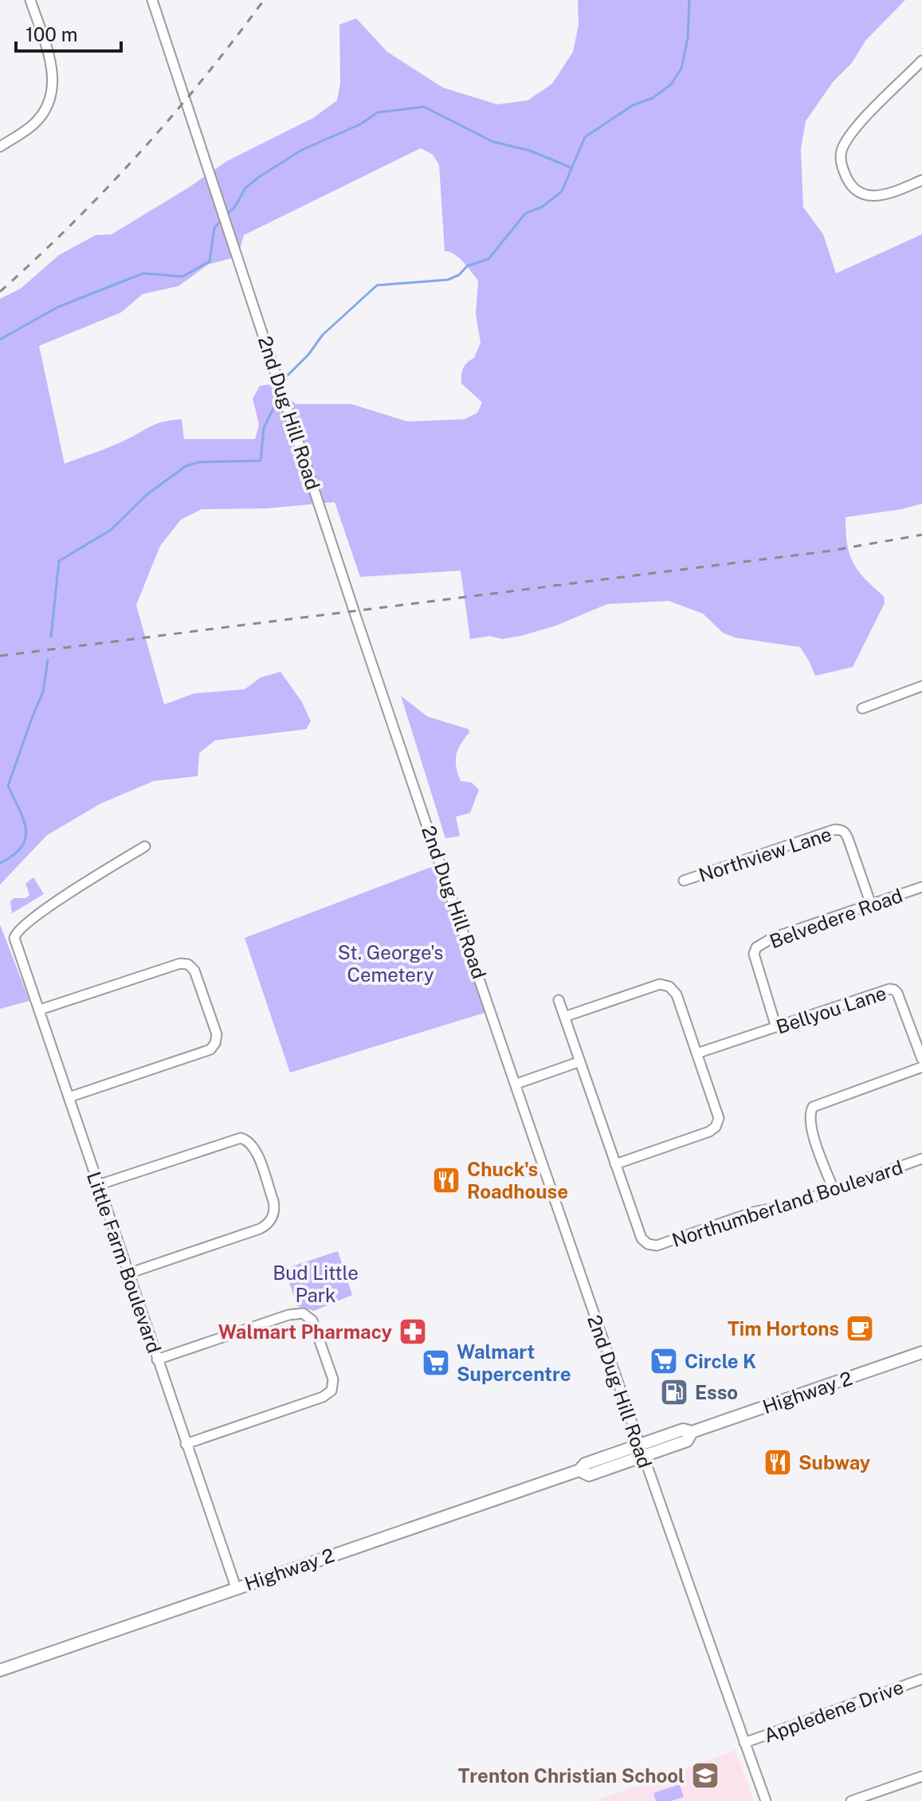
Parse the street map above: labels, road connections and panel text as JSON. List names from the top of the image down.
{
  "streets": {
    "main road": ["Highway 2"],
    "street": [
      "2nd Dug Hill Road",
      "Northview Lane",
      "Belvedere Road",
      "Bellyou Lane",
      "Northumberland Boulevard",
      "Little Farm Boulevard",
      "Appledene Drive"
    ]
  },
  "crossings": [
    ["2nd Dug Hill Road", "Highway 2"],
    ["2nd Dug Hill Road", "Appledene Drive"],
    ["Northview Lane", "Belvedere Road"],
    ["Belvedere Road", "Bellyou Lane"],
    ["Little Farm Boulevard", "Highway 2"]
  ],
  "parks": ["St. George's Cemetery", "Bud Little Park"],
  "places": {
    "restaurant": ["Chuck's Roadhouse", "Subway"],
    "cafe": ["Tim Hortons"],
    "pharmacy": ["Walmart Pharmacy"],
    "supermarket": ["Circle K", "Walmart Supercentre"],
    "fuel station": ["Esso"],
    "school or university": ["Trenton Christian School"]
  },
  "scale_bar": "100 m"
}
